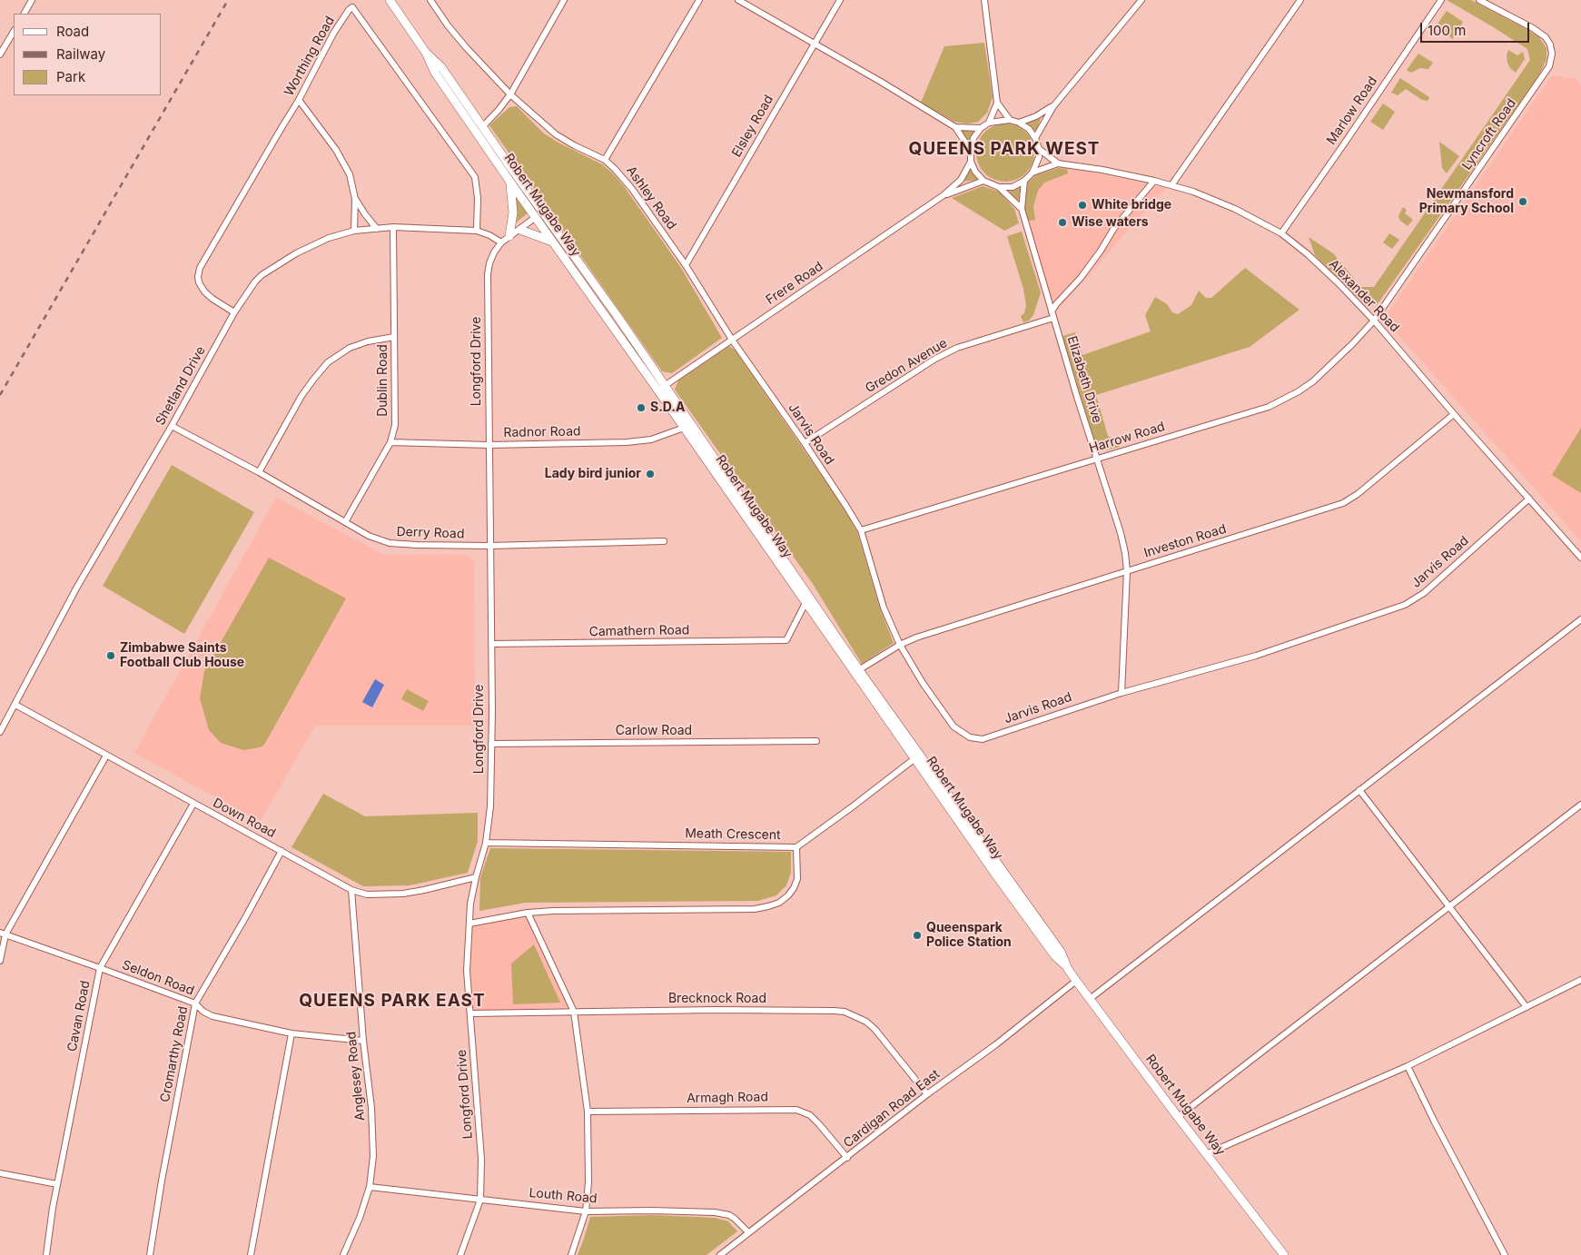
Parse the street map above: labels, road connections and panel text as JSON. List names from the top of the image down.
{
  "streets": {
    "main road": ["Robert Mugabe Way"],
    "street": [
      "Worthing Road",
      "Marlow Road",
      "Elsley Road",
      "Lyncroft Road",
      "Ashley Road",
      "Frere Road",
      "Alexander Road",
      "Longford Drive",
      "Gredon Avenue",
      "Elizabeth Drive",
      "Dublin Road",
      "Shetland Drive",
      "Radnor Road",
      "Jarvis Road",
      "Harrow Road",
      "Derry Road",
      "Investon Road",
      "Camathern Road",
      "Carlow Road",
      "Down Road",
      "Meath Crescent",
      "Seldon Road",
      "Brecknock Road",
      "Cavan Road",
      "Cromarthy Road",
      "Anglesey Road",
      "Armagh Road",
      "Cardigan Road East",
      "Louth Road"
    ]
  },
  "crossings": [
    ["Worthing Road", "Shetland Drive"],
    ["Marlow Road", "Alexander Road"],
    ["Elsley Road", "Ashley Road"],
    ["Lyncroft Road", "Alexander Road"],
    ["Lyncroft Road", "Harrow Road"],
    ["Ashley Road", "Frere Road"],
    ["Ashley Road", "Jarvis Road"],
    ["Robert Mugabe Way", "Frere Road"],
    ["Robert Mugabe Way", "Longford Drive"],
    ["Robert Mugabe Way", "Radnor Road"],
    ["Robert Mugabe Way", "Investon Road"],
    ["Robert Mugabe Way", "Camathern Road"],
    ["Robert Mugabe Way", "Cardigan Road East"],
    ["Frere Road", "Alexander Road"],
    ["Frere Road", "Elizabeth Drive"],
    ["Frere Road", "Jarvis Road"],
    ["Alexander Road", "Elizabeth Drive"],
    ["Alexander Road", "Jarvis Road"],
    ["Alexander Road", "Harrow Road"],
    ["Alexander Road", "Investon Road"],
    ["Longford Drive", "Shetland Drive"],
    ["Longford Drive", "Radnor Road"],
    ["Longford Drive", "Derry Road"],
    ["Longford Drive", "Camathern Road"],
    ["Longford Drive", "Carlow Road"],
    ["Longford Drive", "Down Road"],
    ["Longford Drive", "Meath Crescent"],
    ["Longford Drive", "Brecknock Road"],
    ["Longford Drive", "Louth Road"],
    ["Gredon Avenue", "Elizabeth Drive"],
    ["Gredon Avenue", "Jarvis Road"],
    ["Elizabeth Drive", "Jarvis Road"],
    ["Elizabeth Drive", "Harrow Road"],
    ["Elizabeth Drive", "Investon Road"],
    ["Dublin Road", "Shetland Drive"],
    ["Dublin Road", "Radnor Road"],
    ["Dublin Road", "Derry Road"],
    ["Shetland Drive", "Derry Road"],
    ["Shetland Drive", "Down Road"],
    ["Jarvis Road", "Harrow Road"],
    ["Jarvis Road", "Investon Road"],
    ["Down Road", "Cavan Road"],
    ["Down Road", "Cromarthy Road"],
    ["Down Road", "Anglesey Road"],
    ["Seldon Road", "Cavan Road"],
    ["Seldon Road", "Cromarthy Road"],
    ["Seldon Road", "Anglesey Road"],
    ["Brecknock Road", "Cardigan Road East"],
    ["Anglesey Road", "Louth Road"],
    ["Armagh Road", "Cardigan Road East"],
    ["Cardigan Road East", "Louth Road"]
  ],
  "districts": ["QUEENS PARK WEST", "QUEENS PARK EAST"],
  "places": [
    "Newmansford Primary School",
    "White bridge",
    "Wise waters",
    "S.D.A",
    "Lady bird junior",
    "Zimbabwe Saints Football Club House",
    "Queenspark Police Station"
  ],
  "legend": ["Road", "Railway", "Park"],
  "scale_bar": "100 m"
}
